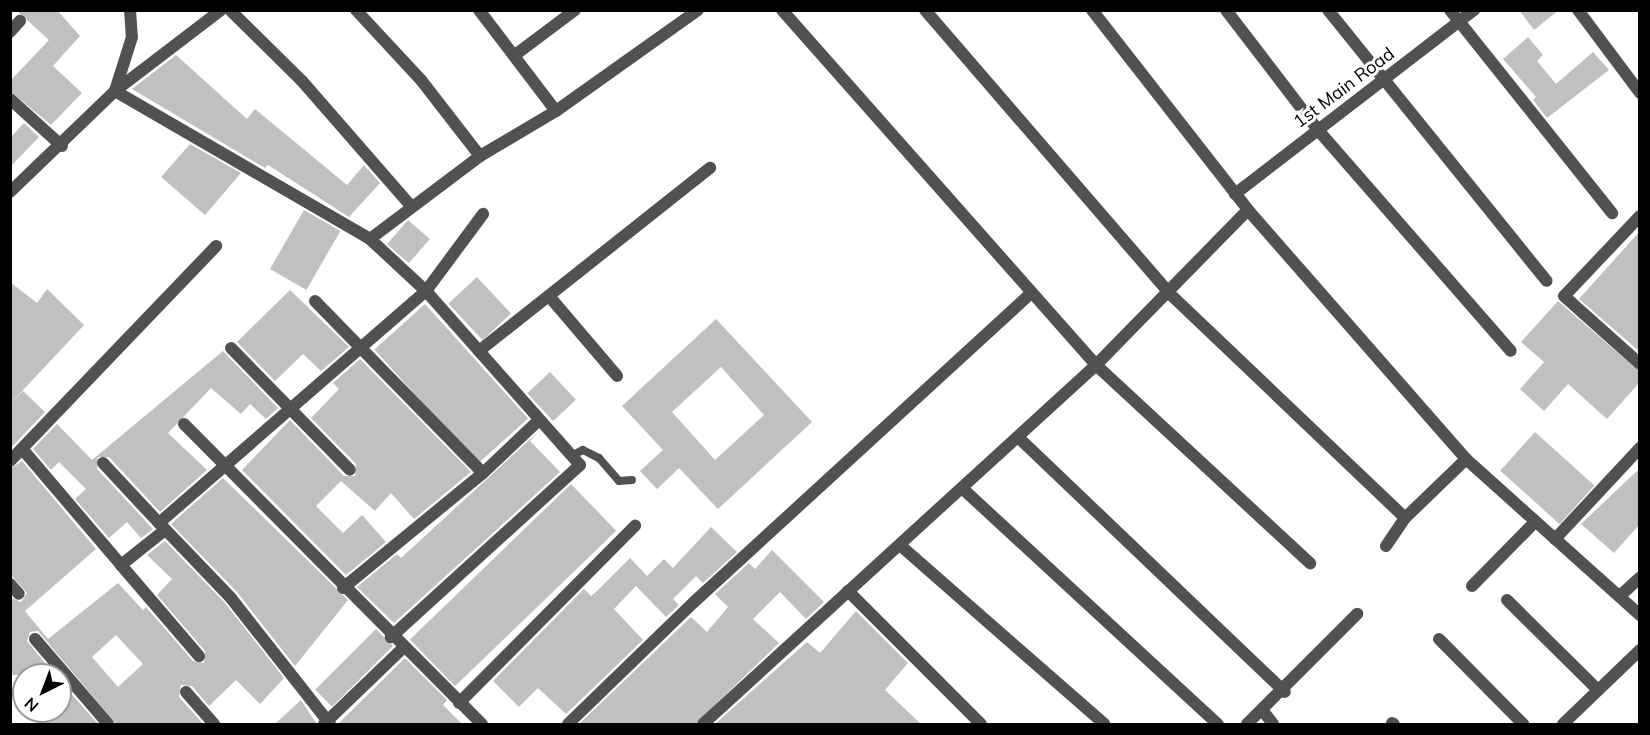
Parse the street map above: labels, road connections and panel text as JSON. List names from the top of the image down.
{
  "streets": {
    "street": ["1st Main Road"]
  },
  "north": "bottom left"
}
